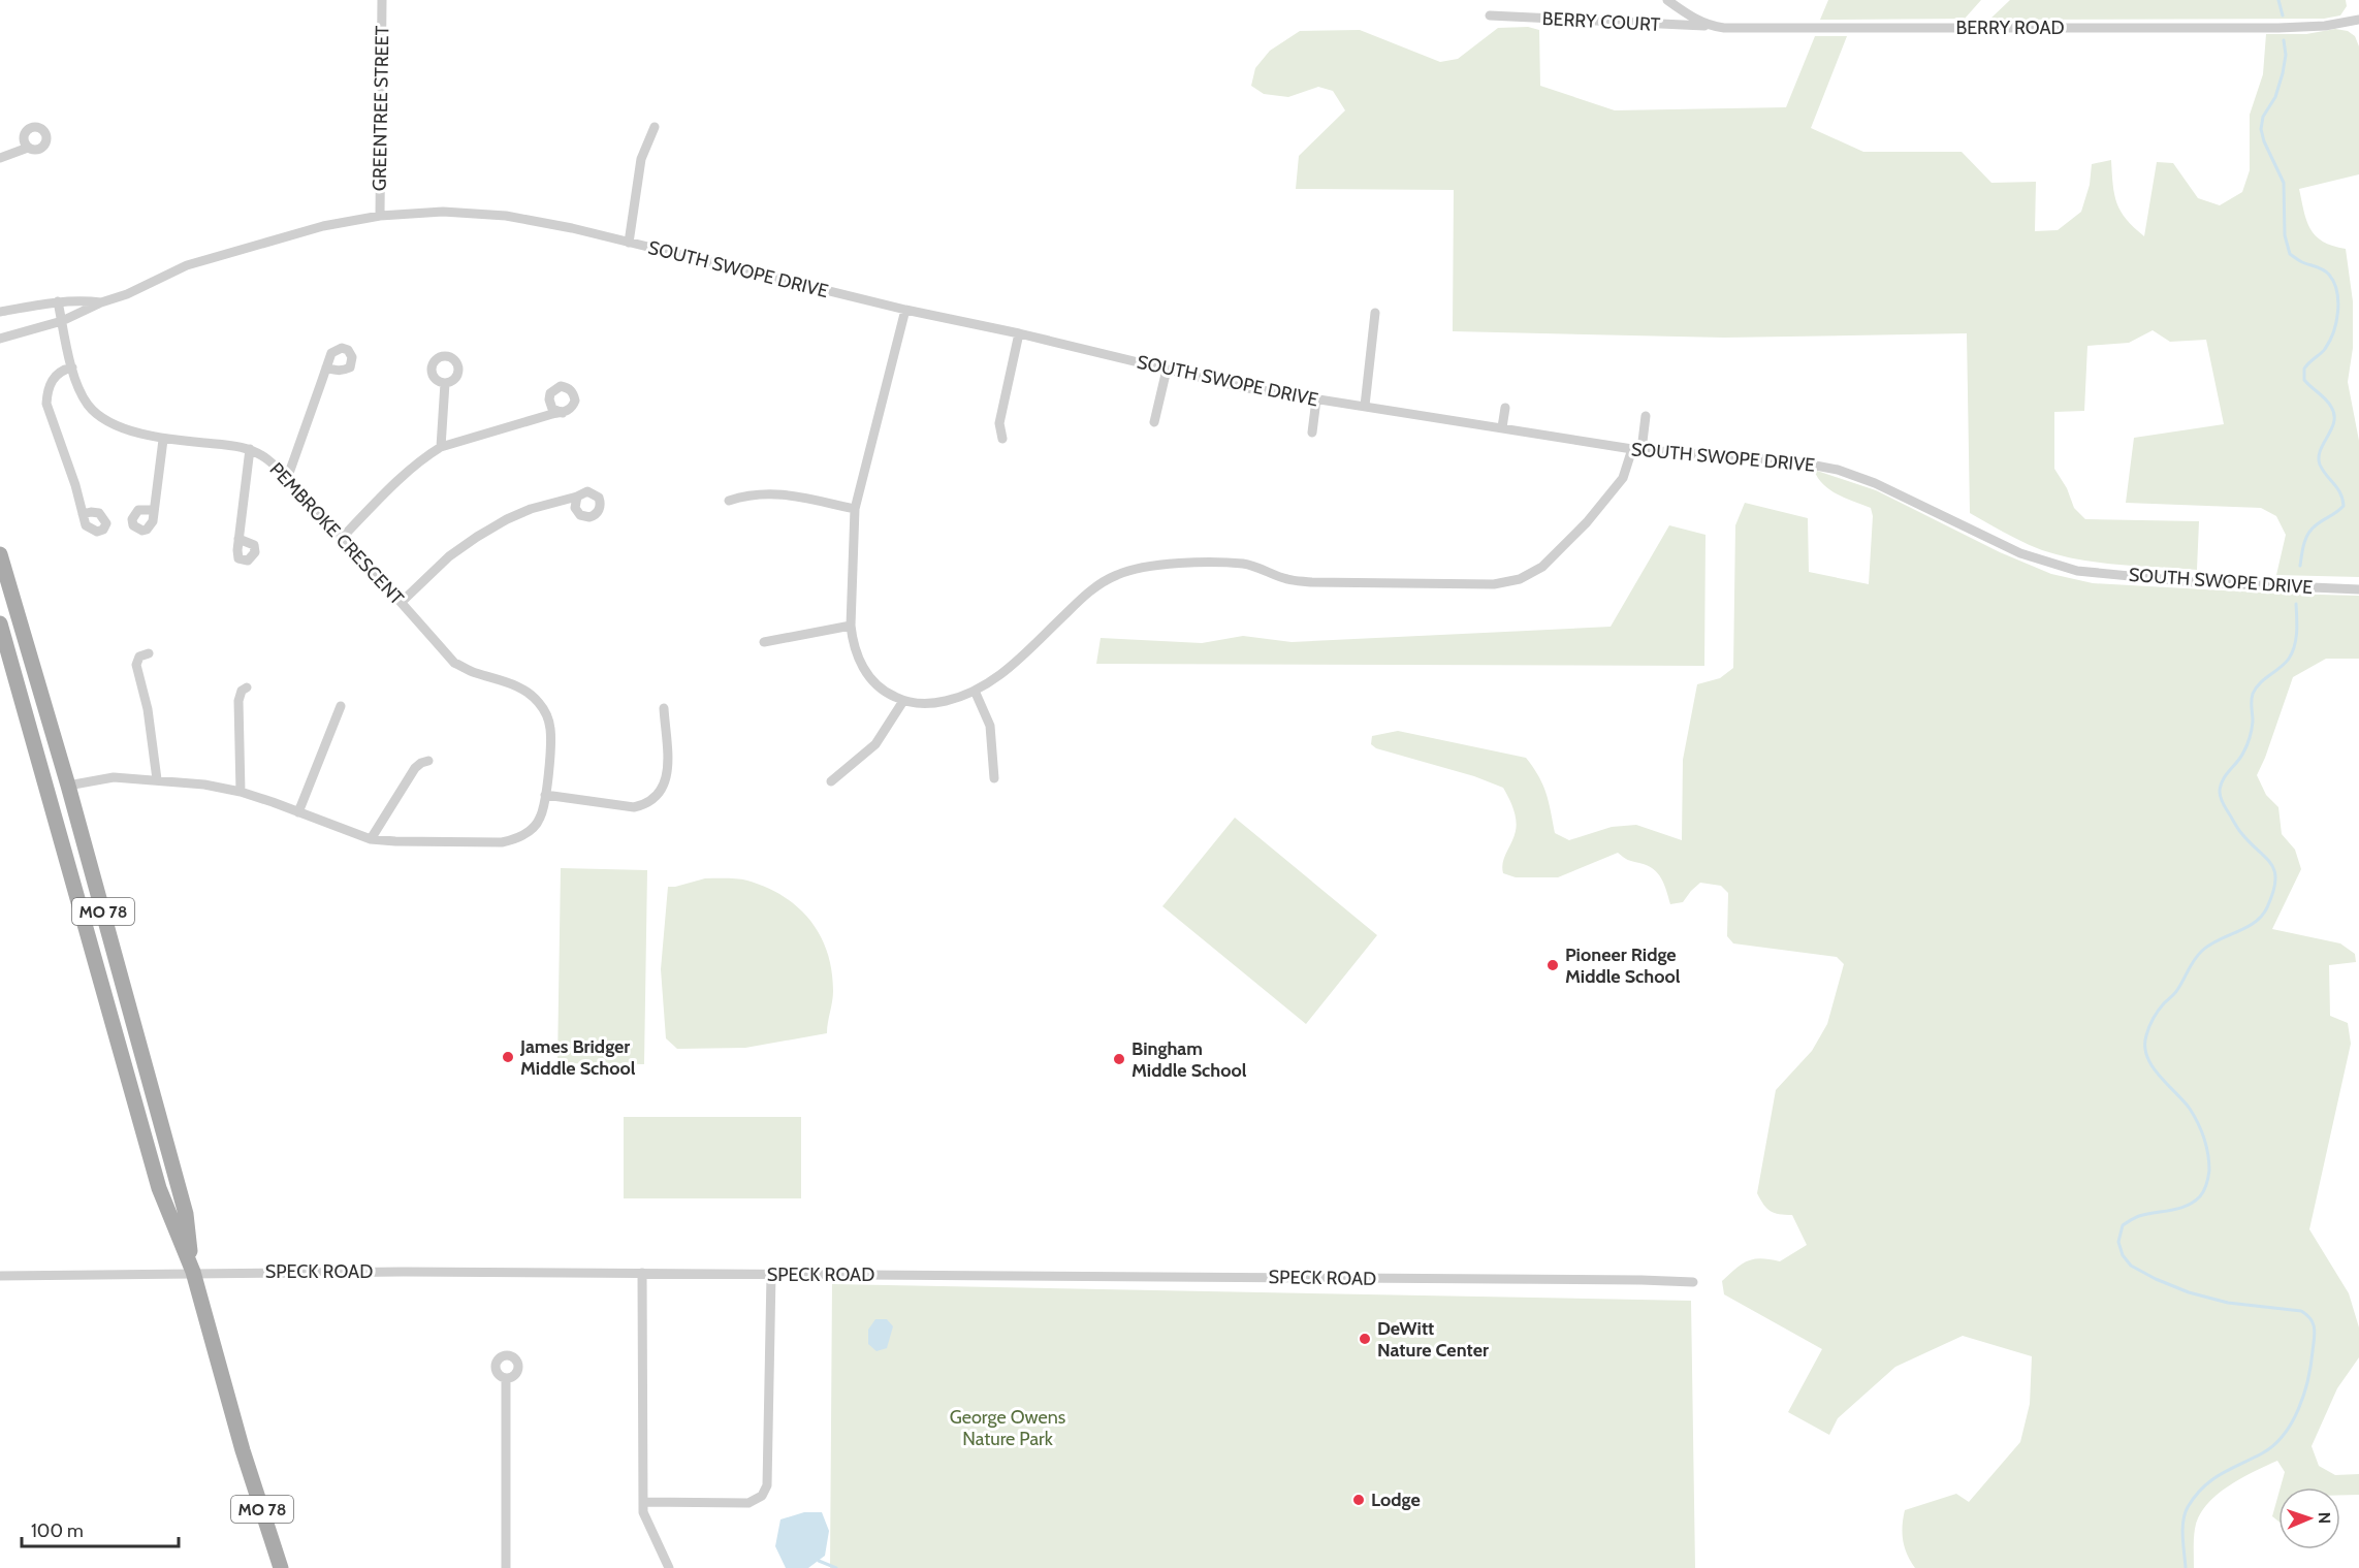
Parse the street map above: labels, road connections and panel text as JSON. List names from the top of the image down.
{
  "streets": {
    "main road": ["MO 78"],
    "street": [
      "BERRY COURT",
      "BERRY ROAD",
      "GREENTREE STREET",
      "SOUTH SWOPE DRIVE",
      "PEMBROKE CRESCENT",
      "SPECK ROAD"
    ]
  },
  "crossings": [
    ["BERRY COURT", "BERRY ROAD"],
    ["GREENTREE STREET", "SOUTH SWOPE DRIVE"],
    ["SOUTH SWOPE DRIVE", "PEMBROKE CRESCENT"],
    ["PEMBROKE CRESCENT", "MO 78"],
    ["MO 78", "SPECK ROAD"]
  ],
  "parks": ["George Owens Nature Park"],
  "places": [
    "Pioneer Ridge Middle School",
    "James Bridger Middle School",
    "Bingham Middle School",
    "DeWitt Nature Center",
    "Lodge"
  ],
  "scale_bar": "100 m",
  "north": "right"
}
